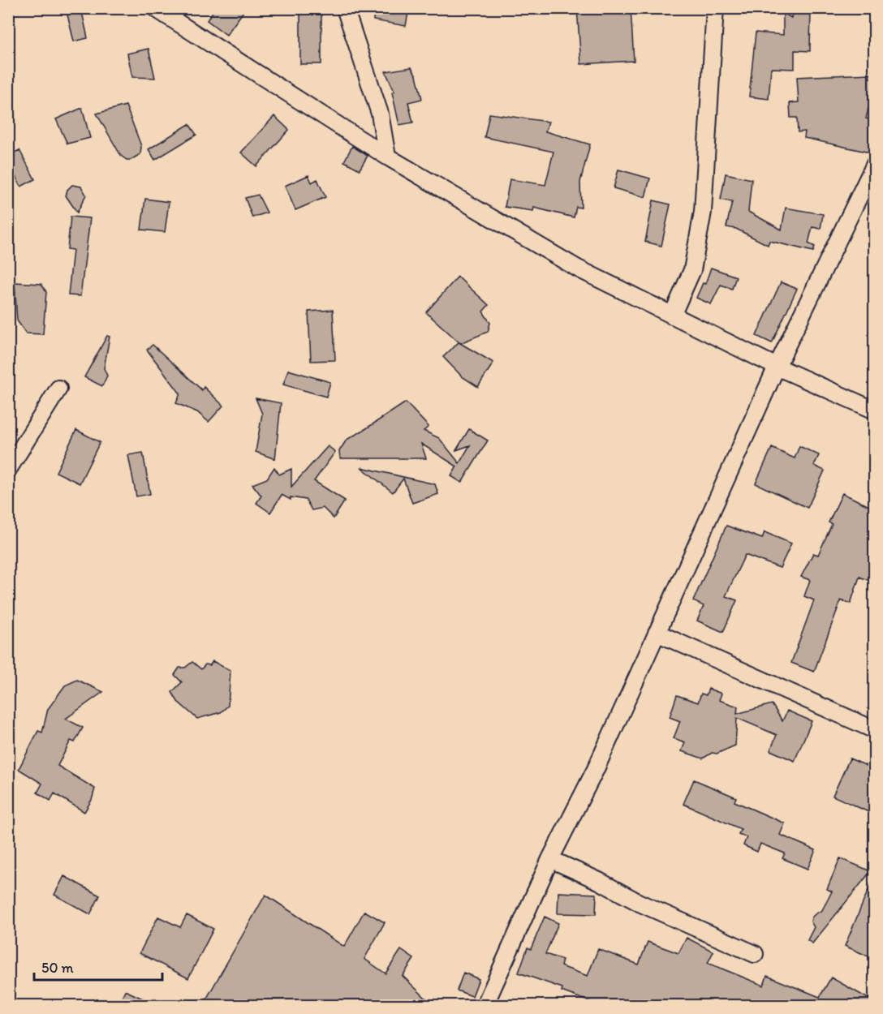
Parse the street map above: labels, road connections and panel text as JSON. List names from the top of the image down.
{
  "scale_bar": "50 m"
}
